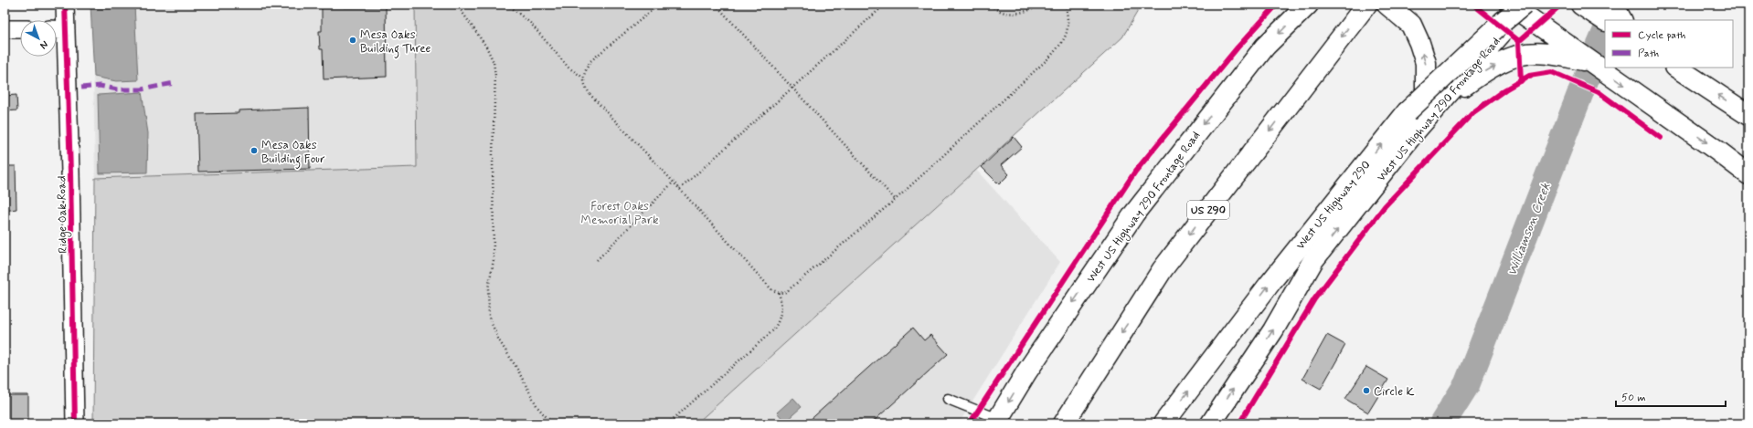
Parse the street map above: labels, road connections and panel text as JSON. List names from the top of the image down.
{
  "streets": {
    "main road": ["West US Highway 290 Frontage Road", "West US Highway 290", "US 290"],
    "street": ["Ridge Oak Road"]
  },
  "crossings": [
    ["West US Highway 290 Frontage Road", "West US Highway 290"]
  ],
  "water": ["Williamson Creek"],
  "parks": ["Forest Oaks Memorial Park"],
  "places": ["Mesa Oaks Building Three", "Mesa Oaks Building Four", "Circle K"],
  "legend": ["Cycle path", "Path"],
  "scale_bar": "50 m",
  "north": "bottom right"
}
